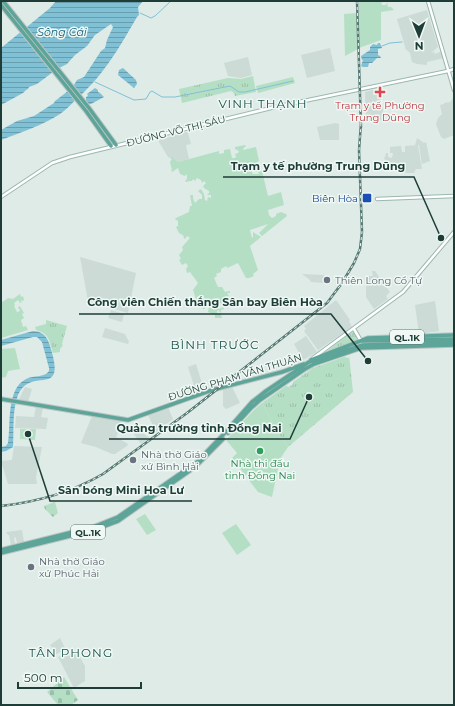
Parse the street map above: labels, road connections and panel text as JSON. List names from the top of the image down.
{
  "streets": {
    "main road": ["ĐƯỜNG VÕ THỊ SÁU", "QL.1K", "ĐƯỜNG PHẠM VĂN THUẬN"]
  },
  "crossings": [
    ["QL.1K", "ĐƯỜNG PHẠM VĂN THUẬN"]
  ],
  "districts": ["VINH THẠNH", "BÌNH TRƯỚC", "TÂN PHONG"],
  "water": ["Sông Cái"],
  "places": {
    "health": ["Trạm y tế Phường Trung Dũng"],
    "transit": ["Biên Hòa"],
    "other": [
      "Trạm y tế phường Trung Dũng",
      "Thiên Long Cổ Tự",
      "Công viên Chiến thắng Sân bay Biên Hòa",
      "Quảng trường tỉnh Đồng Nai",
      "Sân bóng Mini Hoa Lư",
      "Nhà thi đấu tỉnh Đồng Nai",
      "Nhà thờ Giáo xứ Bình Hải",
      "Nhà thờ Giáo xứ Phúc Hải"
    ]
  },
  "scale_bar": "500 m",
  "north": "bottom"
}
